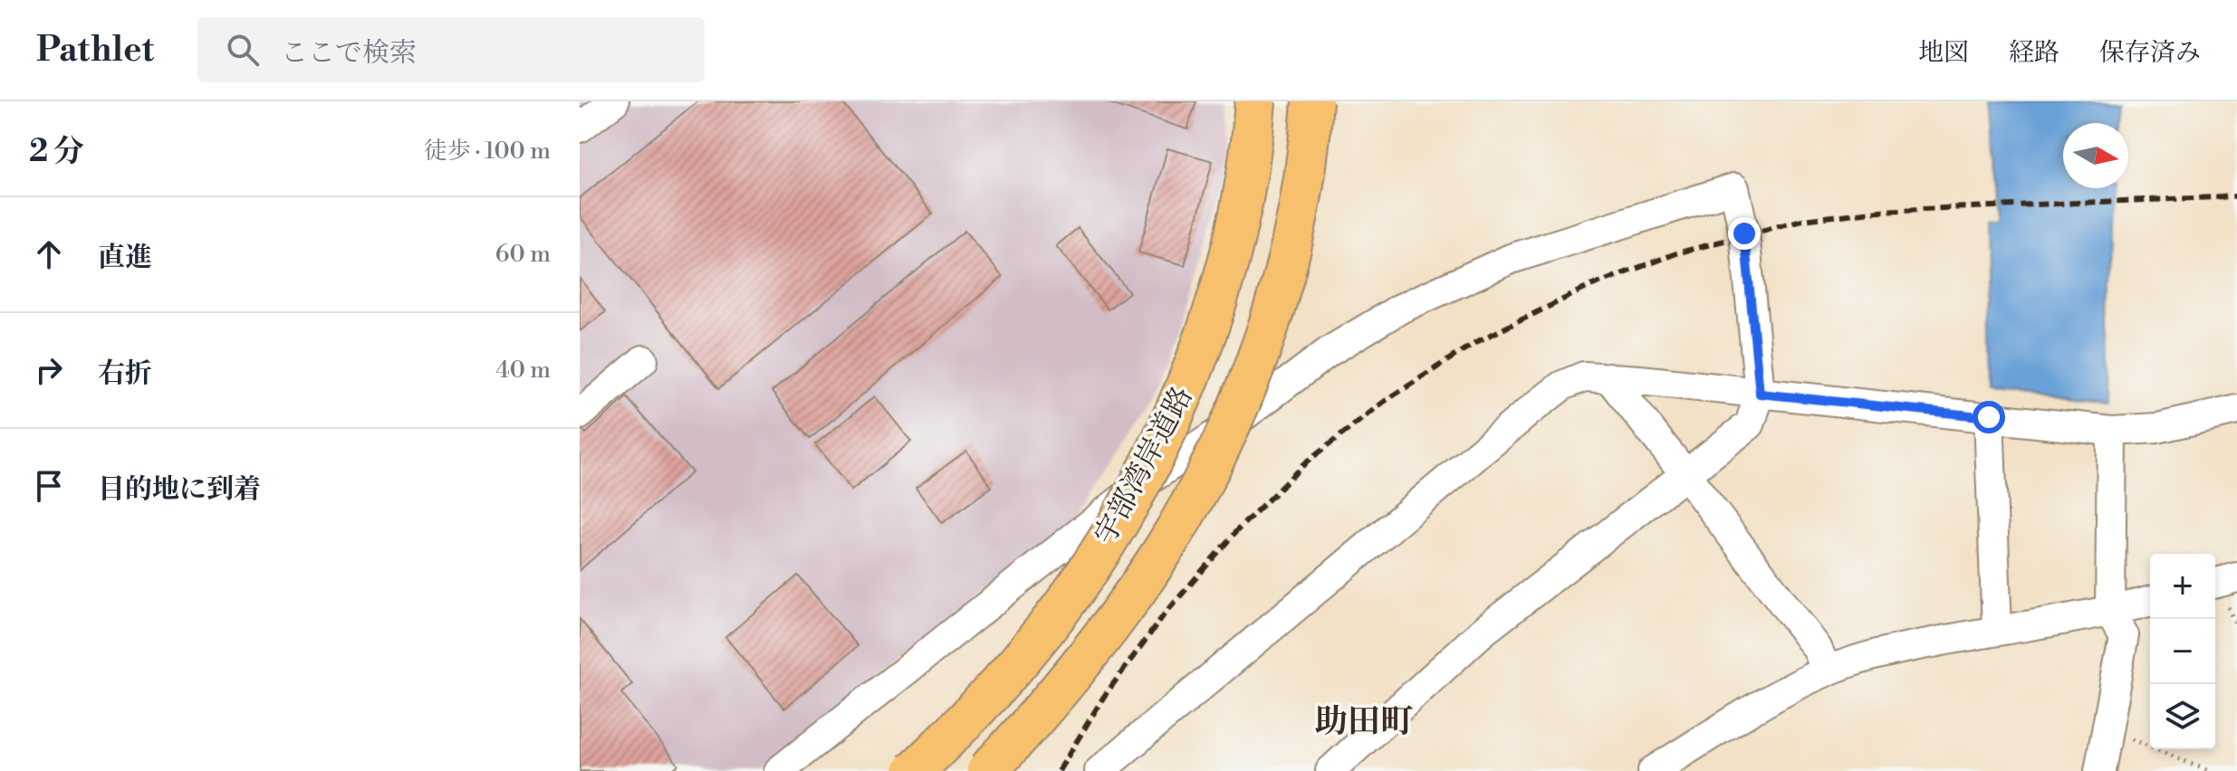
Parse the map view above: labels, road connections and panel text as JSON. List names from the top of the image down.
{
  "streets": {
    "highway": ["宇部湾岸道路"]
  },
  "districts": ["助田町"],
  "north": "right",
  "page": {
    "header": "Pathlet",
    "search": "ここで検索",
    "nav": ["地図", "経路", "保存済み"],
    "heading": ["2 分", "徒歩 · 100 m"],
    "list": [
      ["直進", "60 m"],
      ["右折", "40 m"],
      "目的地に到着"
    ],
    "map_buttons": ["+", "−"]
  }
}
